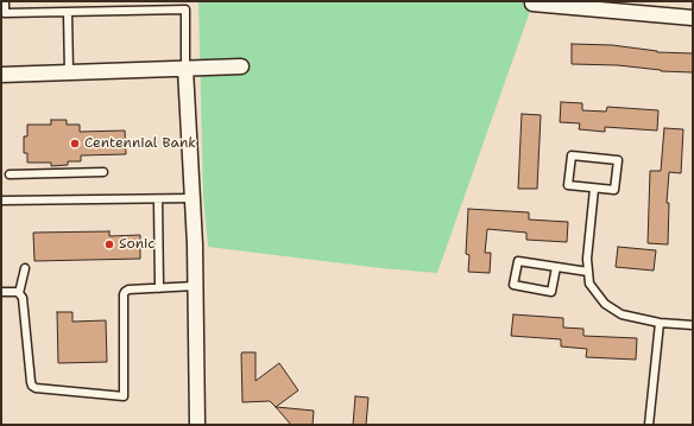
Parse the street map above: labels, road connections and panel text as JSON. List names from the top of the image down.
{
  "places": ["Centennial Bank", "Sonic"]
}
